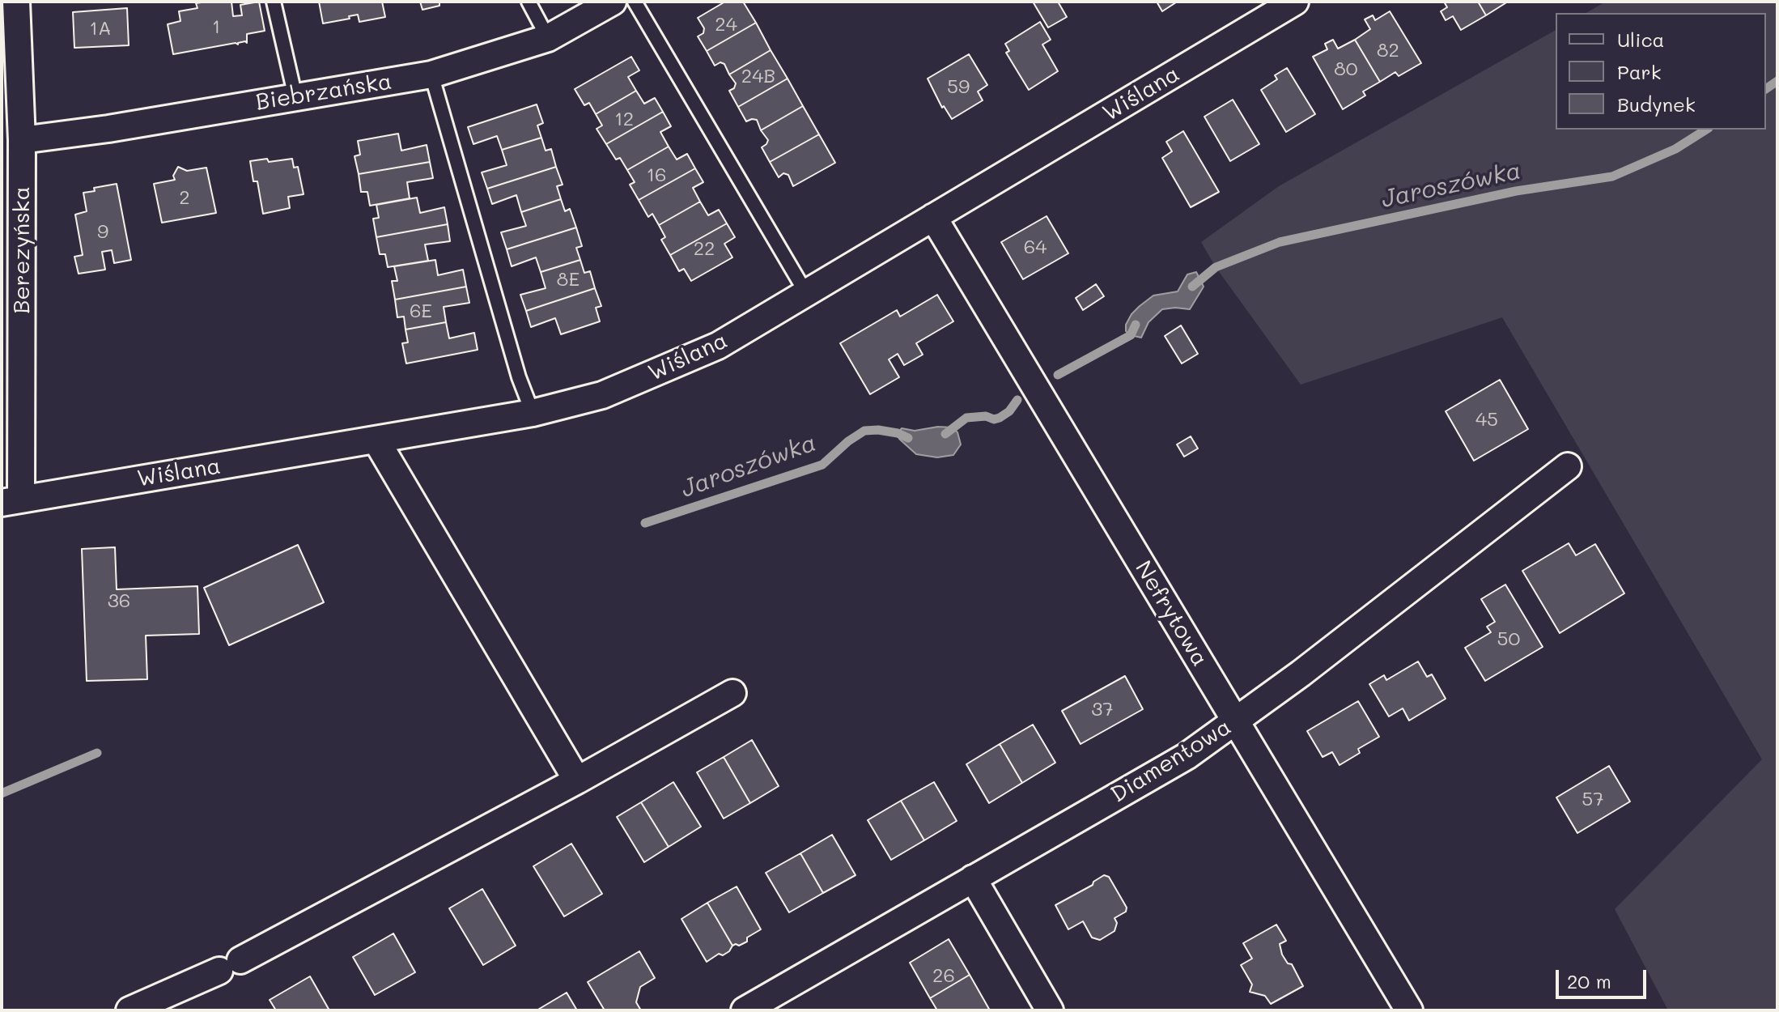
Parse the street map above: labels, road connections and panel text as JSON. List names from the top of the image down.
{
  "streets": {
    "street": [
      "Biebrzańska",
      "Wiślana",
      "Berezyńska",
      "Nefrytowa",
      "Diamentowa"
    ]
  },
  "crossings": [
    ["Biebrzańska", "Berezyńska"],
    ["Wiślana", "Berezyńska"],
    ["Wiślana", "Nefrytowa"],
    ["Nefrytowa", "Diamentowa"]
  ],
  "water": ["Jaroszówka"],
  "house_numbers": [
    "24",
    "1",
    "1A",
    "82",
    "80",
    "24B",
    "59",
    "12",
    "16",
    "2",
    "9",
    "64",
    "22",
    "8E",
    "6E",
    "45",
    "36",
    "50",
    "37",
    "57",
    "26"
  ],
  "legend": ["Ulica", "Park", "Budynek"],
  "scale_bar": "20 m"
}
